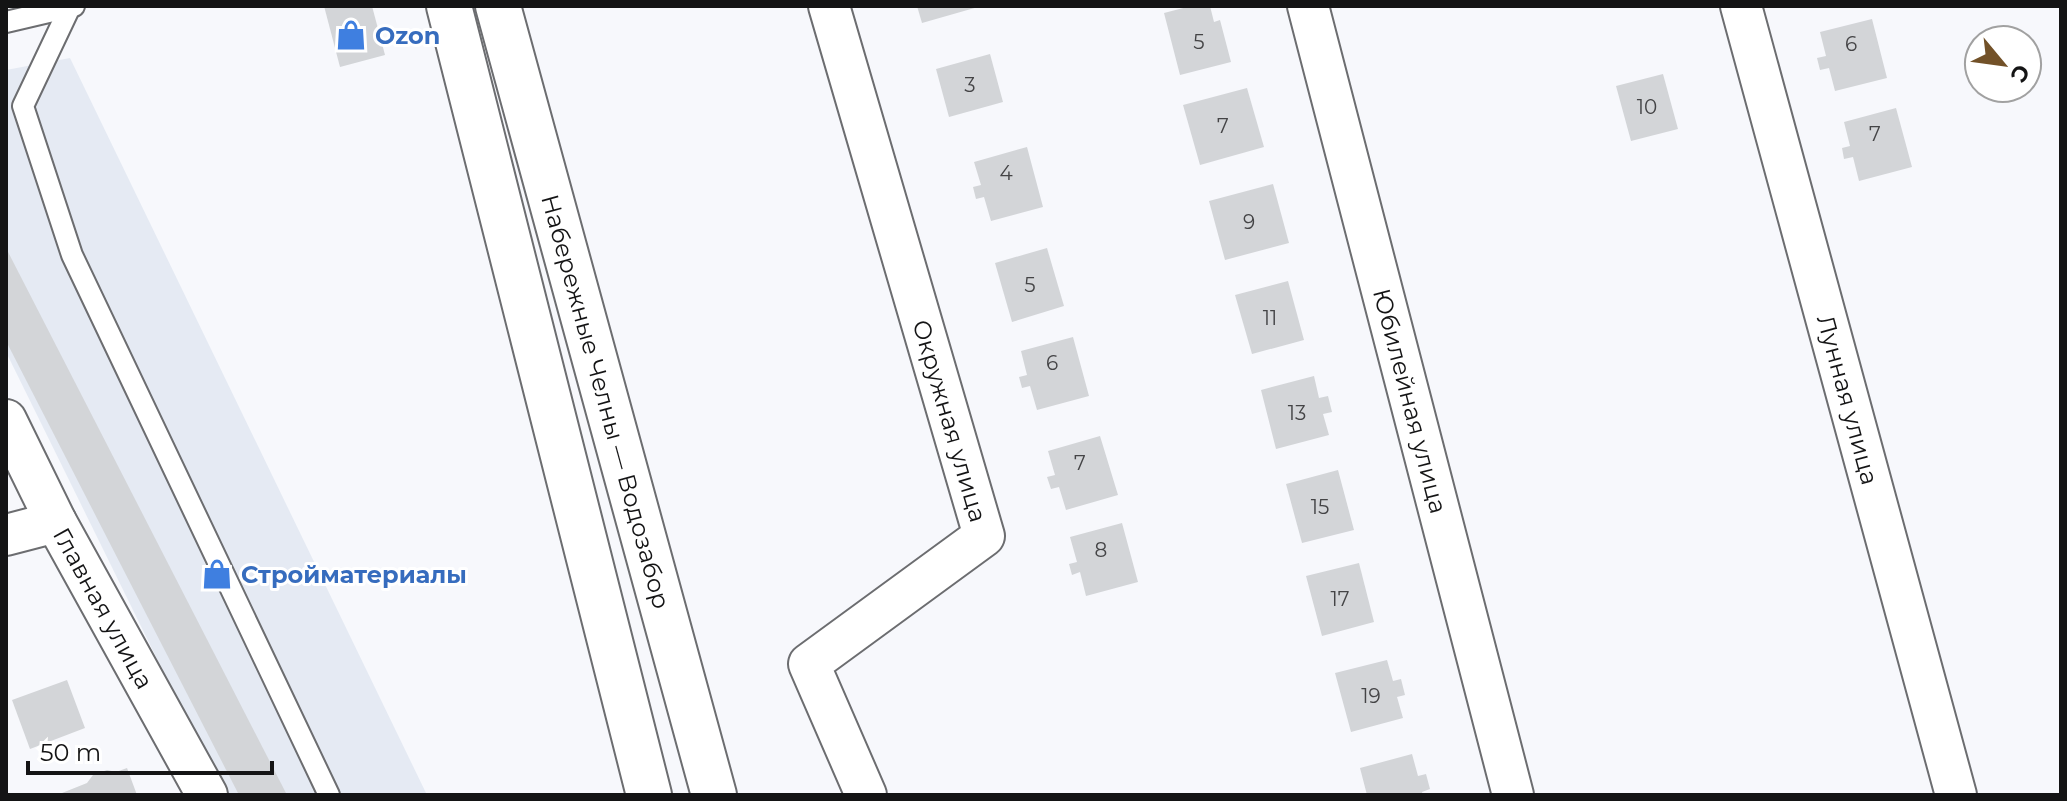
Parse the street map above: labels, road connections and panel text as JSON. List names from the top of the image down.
{
  "streets": {
    "main road": ["Набережные Челны — Водозабор"],
    "street": [
      "Лунная улица",
      "Юбилейная улица",
      "Окружная улица",
      "Главная улица"
    ]
  },
  "places": {
    "shop": ["Ozon", "Стройматериалы"]
  },
  "house_numbers": [
    "5",
    "6",
    "3",
    "10",
    "7",
    "7",
    "4",
    "9",
    "5",
    "11",
    "6",
    "13",
    "7",
    "15",
    "8",
    "17",
    "19"
  ],
  "scale_bar": "50 m",
  "north": "bottom right"
}
